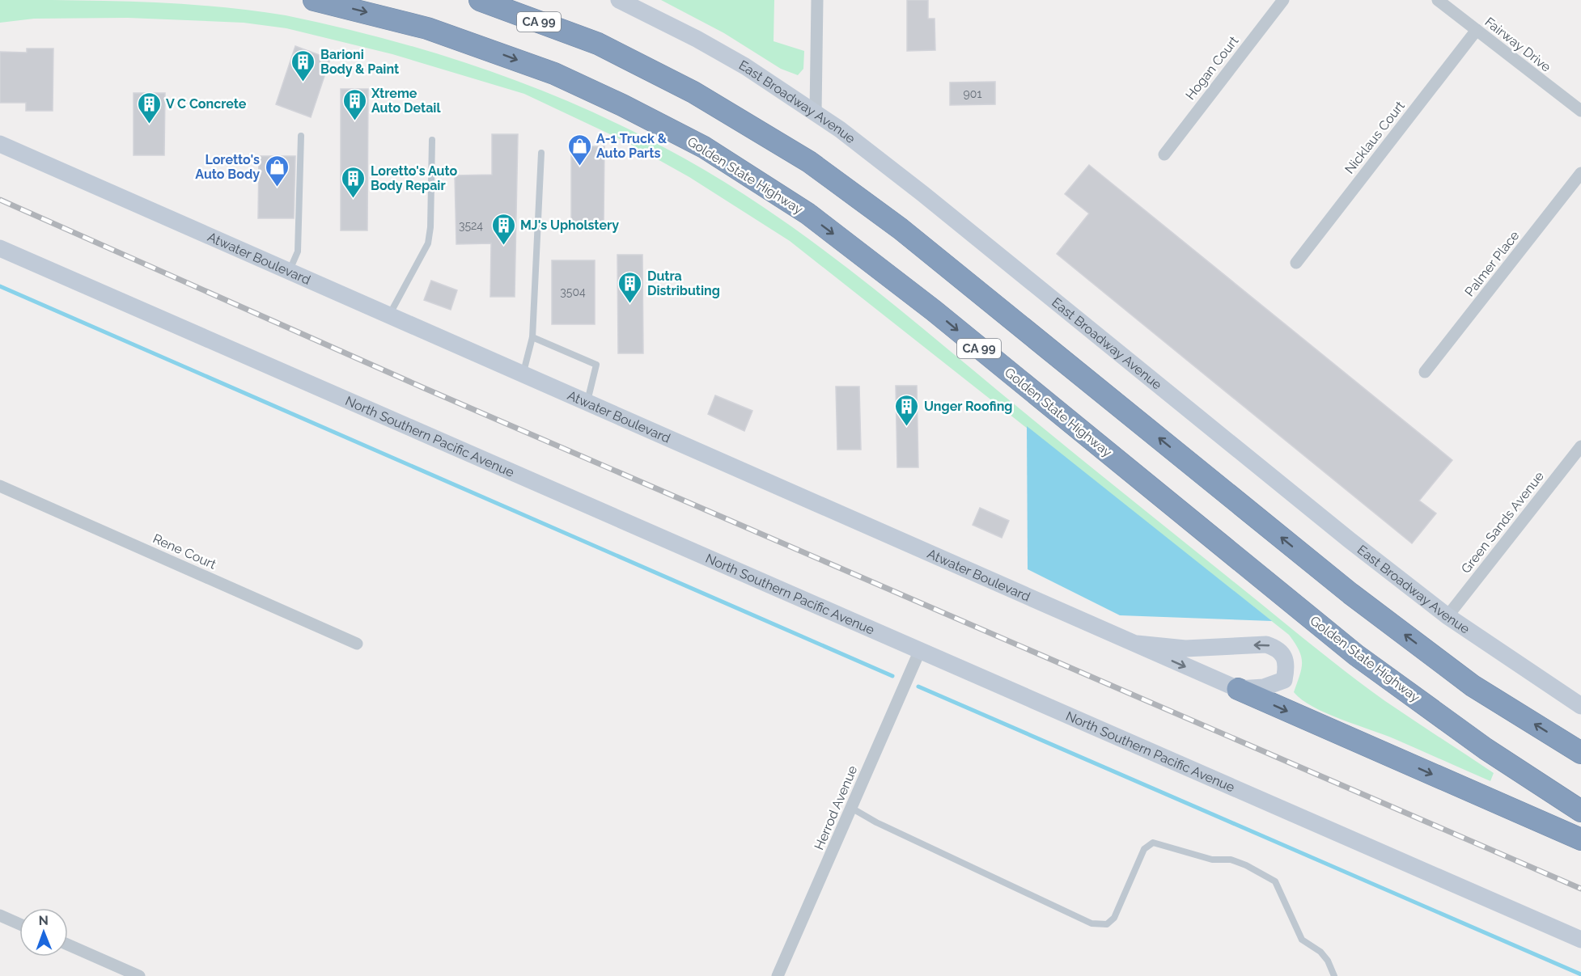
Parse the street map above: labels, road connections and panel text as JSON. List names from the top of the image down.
{
  "streets": {
    "highway": ["CA 99", "Golden State Highway"],
    "main road": ["East Broadway Avenue", "Atwater Boulevard", "North Southern Pacific Avenue"],
    "street": [
      "Fairway Drive",
      "Hogan Court",
      "Nicklaus Court",
      "Palmer Place",
      "Green Sands Avenue",
      "Rene Court",
      "Herrod Avenue"
    ]
  },
  "crossings": [
    ["Fairway Drive", "Nicklaus Court"],
    ["East Broadway Avenue", "Green Sands Avenue"],
    ["North Southern Pacific Avenue", "Herrod Avenue"]
  ],
  "places": {
    "building": [
      "Barioni Body & Paint",
      "Xtreme Auto Detail",
      "V C Concrete",
      "Loretto's Auto Body Repair",
      "MJ's Upholstery",
      "Dutra Distributing",
      "Unger Roofing"
    ],
    "shop": ["A-1 Truck & Auto Parts", "Loretto's Auto Body"]
  },
  "house_numbers": ["901", "3524", "3504"],
  "north": "top"
}
